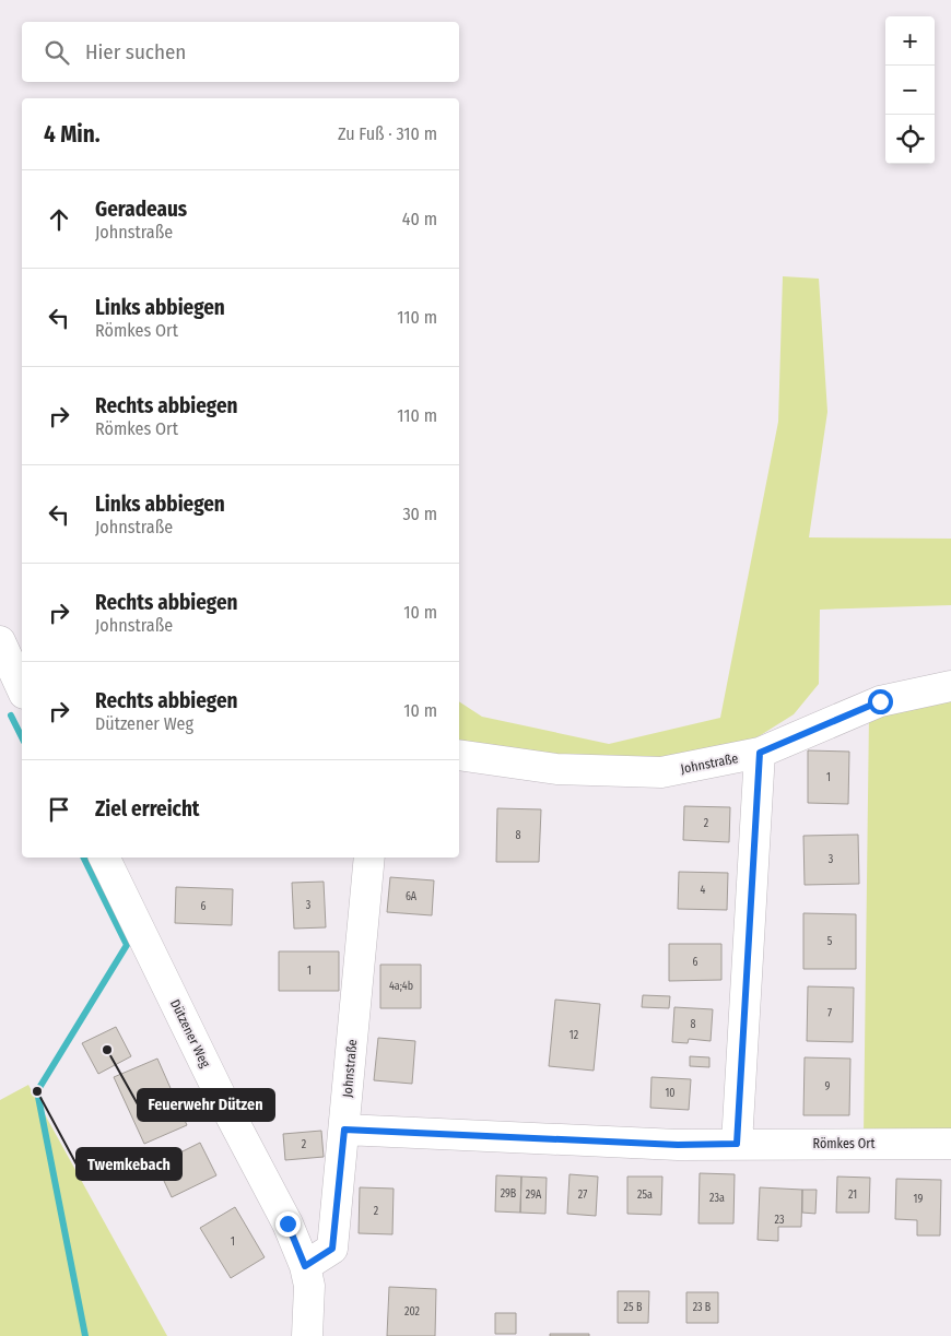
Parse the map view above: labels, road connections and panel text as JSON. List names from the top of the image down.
{
  "streets": {
    "street": ["Johnstraße", "Dützener Weg", "Römkes Ort"]
  },
  "crossings": [
    ["Johnstraße", "Dützener Weg"],
    ["Johnstraße", "Römkes Ort"]
  ],
  "places": ["Feuerwehr Dützen", "Twemkebach"],
  "house_numbers": [
    "1",
    "2",
    "8",
    "3",
    "4",
    "6A",
    "3",
    "6",
    "5",
    "6",
    "1",
    "4a;4b",
    "7",
    "8",
    "12",
    "9",
    "10",
    "2",
    "29B",
    "29A",
    "27",
    "25a",
    "21",
    "23a",
    "19",
    "2",
    "23",
    "1",
    "25 B",
    "23 B",
    "202"
  ],
  "page": {
    "map_buttons": ["+", "−"],
    "search": "Hier suchen",
    "heading": ["4 Min.", "Zu Fuß · 310 m"],
    "list": [
      ["Geradeaus", "Johnstraße", "40 m"],
      ["Links abbiegen", "Römkes Ort", "110 m"],
      ["Rechts abbiegen", "Römkes Ort", "110 m"],
      ["Links abbiegen", "Johnstraße", "30 m"],
      ["Rechts abbiegen", "Johnstraße", "10 m"],
      ["Rechts abbiegen", "Dützener Weg", "10 m"],
      "Ziel erreicht"
    ]
  }
}
